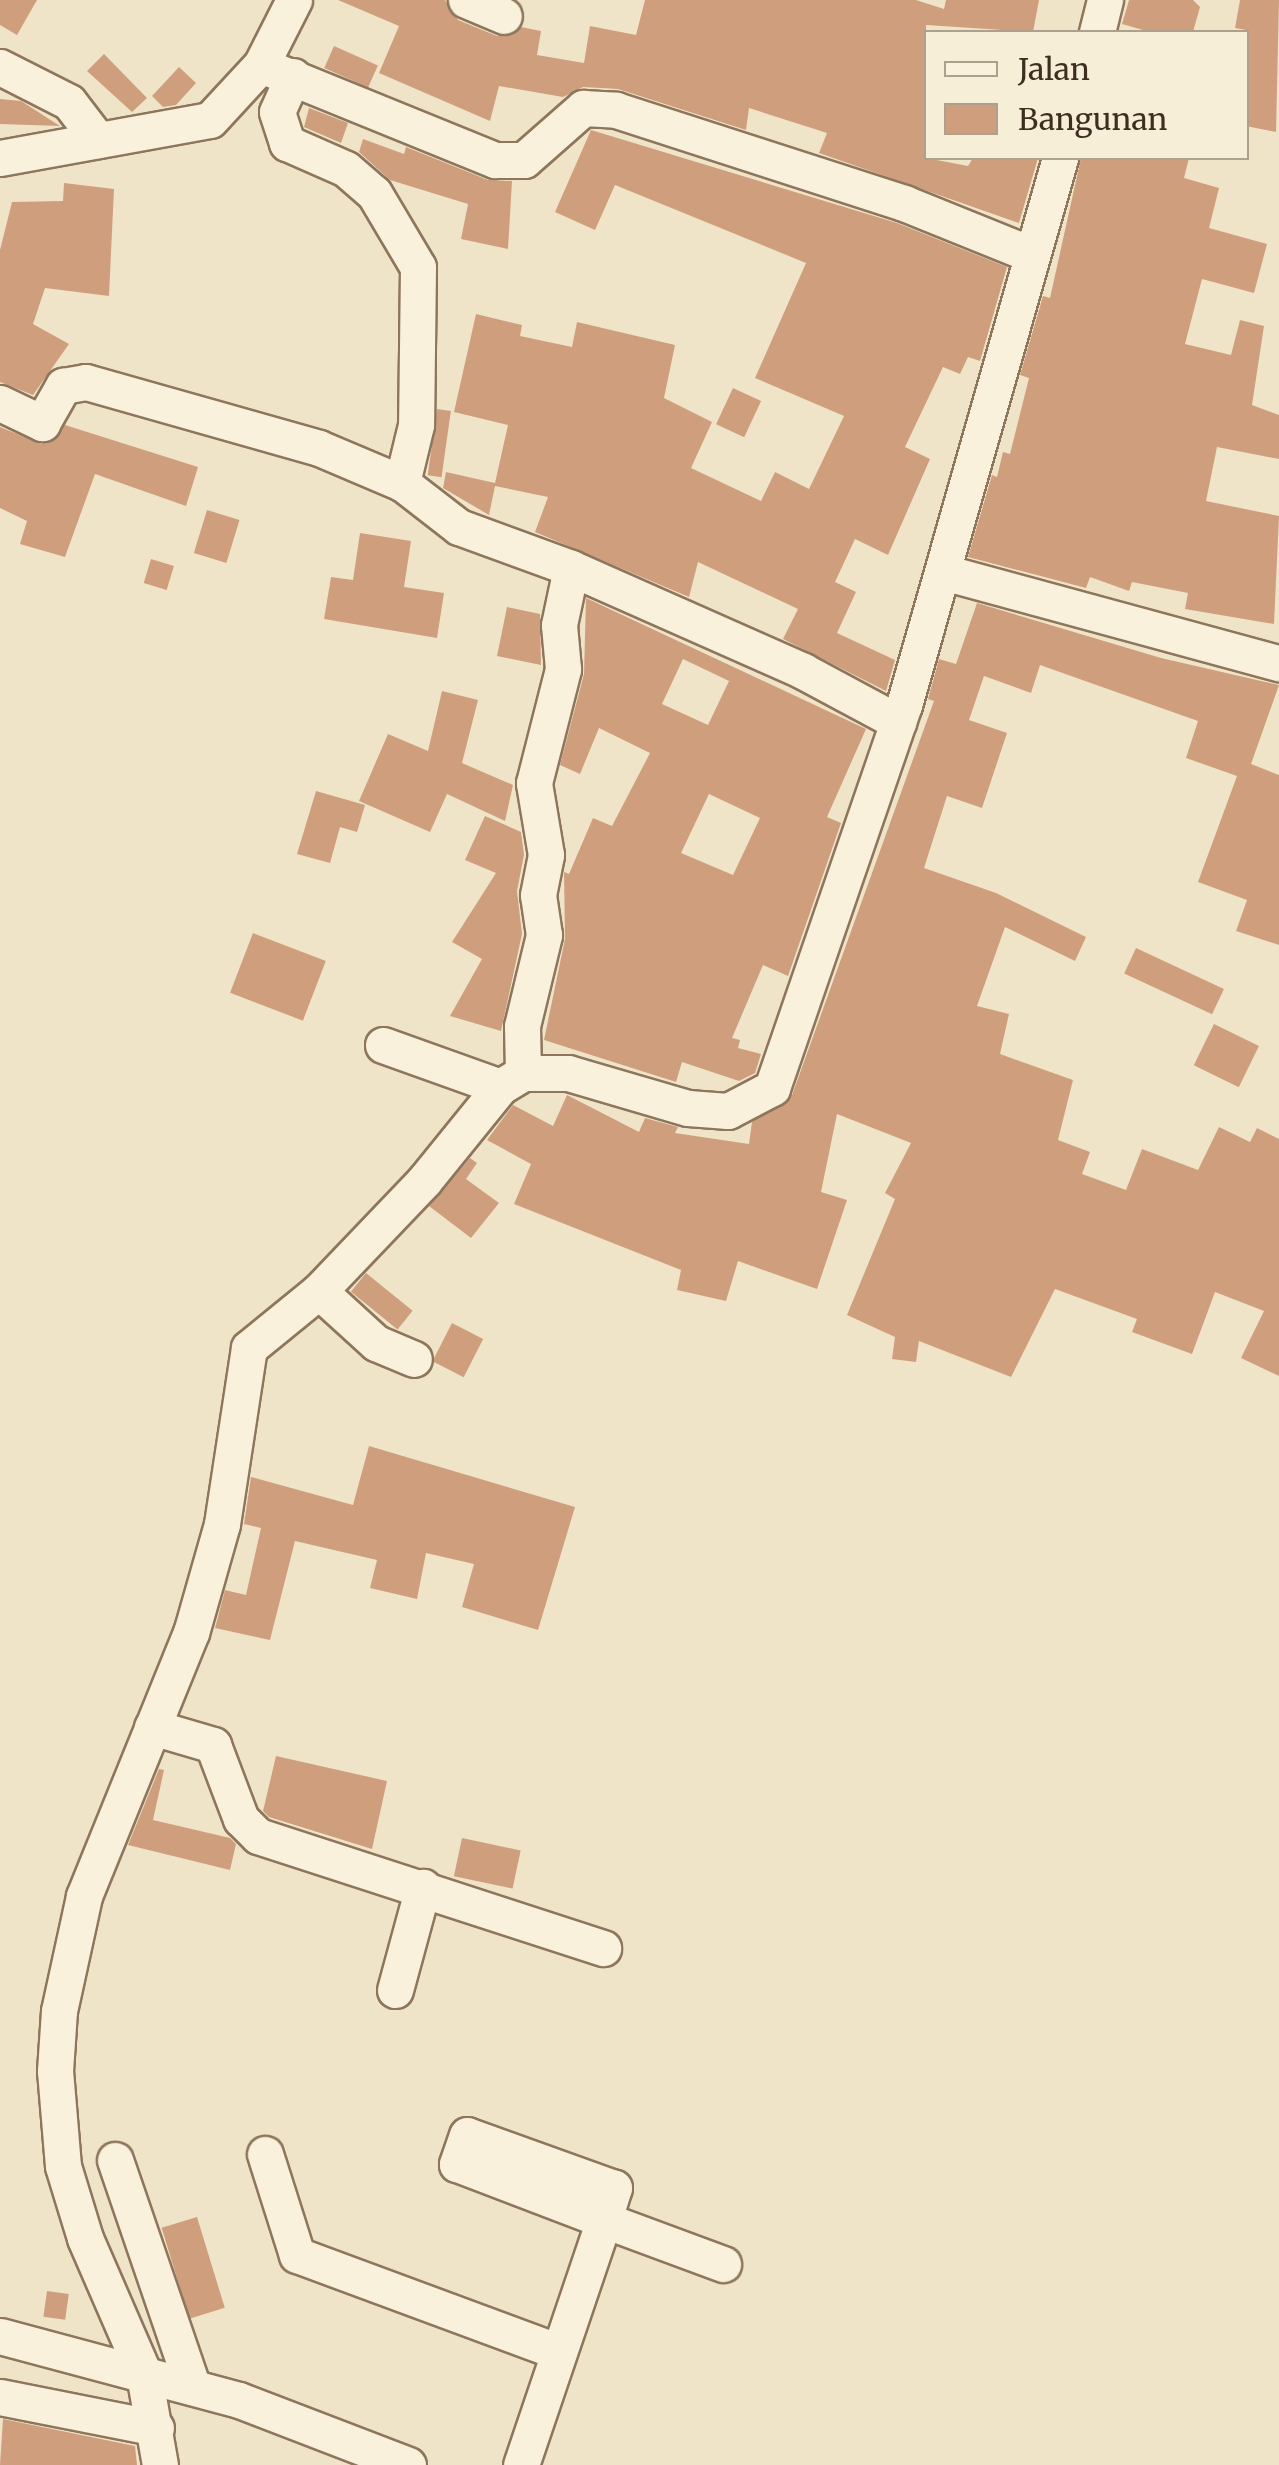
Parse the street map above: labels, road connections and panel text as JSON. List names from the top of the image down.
{
  "legend": ["Jalan", "Bangunan"]
}
